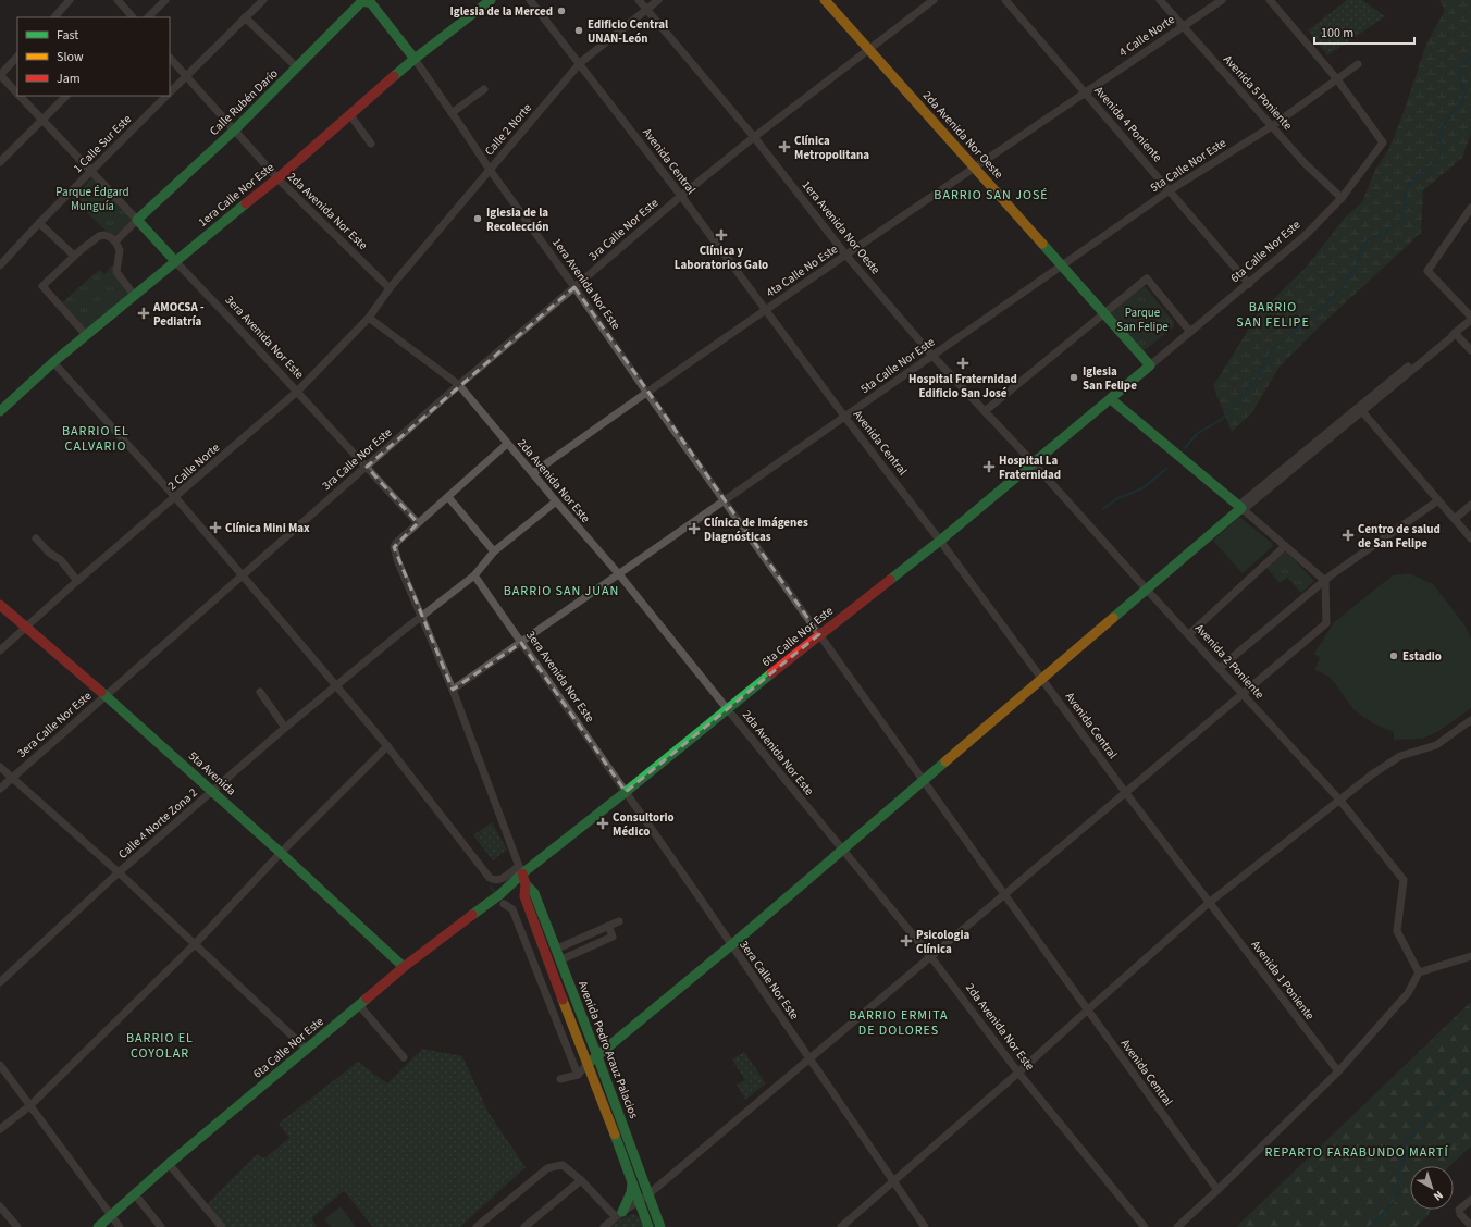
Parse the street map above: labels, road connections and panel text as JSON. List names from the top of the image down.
{
  "streets": {
    "street": [
      "4 Calle Norte",
      "Avenida 5 Poniente",
      "Calle Rubén Darío",
      "Avenida 4 Poniente",
      "Calle 2 Norte",
      "2da Avenida Nor Oeste",
      "1 Calle Sur Este",
      "Avenida Central",
      "5ta Calle Nor Este",
      "1era Calle Nor Este",
      "2da Avenida Nor Este",
      "1era Avenida Nor Oeste",
      "3ra Calle Nor Este",
      "6ta Calle Nor Este",
      "4ta Calle No Este",
      "1era Avenida Nor Este",
      "3era Avenida Nor Este",
      "2 Calle Norte",
      "Avenida 2 Poniente",
      "3era Calle Nor Este",
      "5ta Avenida",
      "Calle 4 Norte Zona 2",
      "Avenida 1 Poniente",
      "Avenida Pedro Arauz Palacios"
    ]
  },
  "crossings": [
    ["4 Calle Norte", "Avenida 5 Poniente"],
    ["4 Calle Norte", "Avenida 4 Poniente"],
    ["4 Calle Norte", "4ta Calle No Este"],
    ["Avenida 5 Poniente", "5ta Calle Nor Este"],
    ["Avenida 5 Poniente", "6ta Calle Nor Este"],
    ["Calle Rubén Darío", "2da Avenida Nor Este"],
    ["Calle Rubén Darío", "1era Avenida Nor Este"],
    ["Calle Rubén Darío", "3era Avenida Nor Este"],
    ["Avenida 4 Poniente", "5ta Calle Nor Este"],
    ["Avenida 4 Poniente", "6ta Calle Nor Este"],
    ["Avenida 4 Poniente", "4ta Calle No Este"],
    ["Calle 2 Norte", "Avenida Central"],
    ["Calle 2 Norte", "2da Avenida Nor Este"],
    ["Calle 2 Norte", "1era Avenida Nor Oeste"],
    ["Calle 2 Norte", "1era Avenida Nor Este"],
    ["Calle 2 Norte", "2 Calle Norte"],
    ["2da Avenida Nor Oeste", "5ta Calle Nor Este"],
    ["2da Avenida Nor Oeste", "3ra Calle Nor Este"],
    ["2da Avenida Nor Oeste", "6ta Calle Nor Este"],
    ["2da Avenida Nor Oeste", "4ta Calle No Este"],
    ["1 Calle Sur Este", "2da Avenida Nor Este"],
    ["1 Calle Sur Este", "3era Avenida Nor Este"],
    ["Avenida Central", "5ta Calle Nor Este"],
    ["Avenida Central", "3ra Calle Nor Este"],
    ["Avenida Central", "6ta Calle Nor Este"],
    ["Avenida Central", "4ta Calle No Este"],
    ["Avenida Central", "1era Avenida Nor Este"],
    ["Avenida Central", "Avenida 1 Poniente"],
    ["5ta Calle Nor Este", "2da Avenida Nor Este"],
    ["5ta Calle Nor Este", "1era Avenida Nor Oeste"],
    ["5ta Calle Nor Este", "6ta Calle Nor Este"],
    ["5ta Calle Nor Este", "1era Avenida Nor Este"],
    ["5ta Calle Nor Este", "3era Avenida Nor Este"],
    ["1era Calle Nor Este", "2da Avenida Nor Este"],
    ["1era Calle Nor Este", "1era Avenida Nor Este"],
    ["1era Calle Nor Este", "3era Avenida Nor Este"],
    ["2da Avenida Nor Este", "3ra Calle Nor Este"],
    ["2da Avenida Nor Este", "6ta Calle Nor Este"],
    ["2da Avenida Nor Este", "4ta Calle No Este"],
    ["2da Avenida Nor Este", "2 Calle Norte"],
    ["2da Avenida Nor Este", "Calle 4 Norte Zona 2"],
    ["1era Avenida Nor Oeste", "3ra Calle Nor Este"],
    ["1era Avenida Nor Oeste", "6ta Calle Nor Este"],
    ["1era Avenida Nor Oeste", "4ta Calle No Este"],
    ["1era Avenida Nor Oeste", "Avenida 2 Poniente"],
    ["3ra Calle Nor Este", "1era Avenida Nor Este"],
    ["3ra Calle Nor Este", "3era Avenida Nor Este"],
    ["6ta Calle Nor Este", "3era Avenida Nor Este"],
    ["6ta Calle Nor Este", "Avenida 2 Poniente"],
    ["6ta Calle Nor Este", "3era Calle Nor Este"],
    ["6ta Calle Nor Este", "5ta Avenida"],
    ["6ta Calle Nor Este", "Avenida Pedro Arauz Palacios"],
    ["4ta Calle No Este", "1era Avenida Nor Este"],
    ["3era Avenida Nor Este", "2 Calle Norte"],
    ["3era Avenida Nor Este", "3era Calle Nor Este"],
    ["3era Avenida Nor Este", "Calle 4 Norte Zona 2"],
    ["2 Calle Norte", "5ta Avenida"],
    ["3era Calle Nor Este", "5ta Avenida"],
    ["5ta Avenida", "Calle 4 Norte Zona 2"]
  ],
  "districts": [
    "BARRIO SAN JOSÉ",
    "BARRIO SAN FELIPE",
    "BARRIO EL CALVARIO",
    "BARRIO SAN JUAN",
    "BARRIO ERMITA DE DOLORES",
    "BARRIO EL COYOLAR",
    "REPARTO FARABUNDO MARTÍ"
  ],
  "parks": ["Parque Édgard Munguía", "Parque San Felipe"],
  "places": {
    "other": [
      "Iglesia de la Merced",
      "Edificio Central UNAN-León",
      "Iglesia de la Recolección",
      "Iglesia San Felipe",
      "Estadio"
    ],
    "health": [
      "Clínica Metropolitana",
      "Clínica y Laboratorios Galo",
      "AMOCSA - Pediatría",
      "Hospital Fraternidad Edificio San José",
      "Hospital La Fraternidad",
      "Clínica Mini Max",
      "Clínica de Imágenes Diagnósticas",
      "Centro de salud de San Felipe",
      "Consultorio Médico",
      "Psicologia Clínica"
    ]
  },
  "legend": ["Fast", "Slow", "Jam"],
  "scale_bar": "100 m",
  "north": "bottom right"
}
